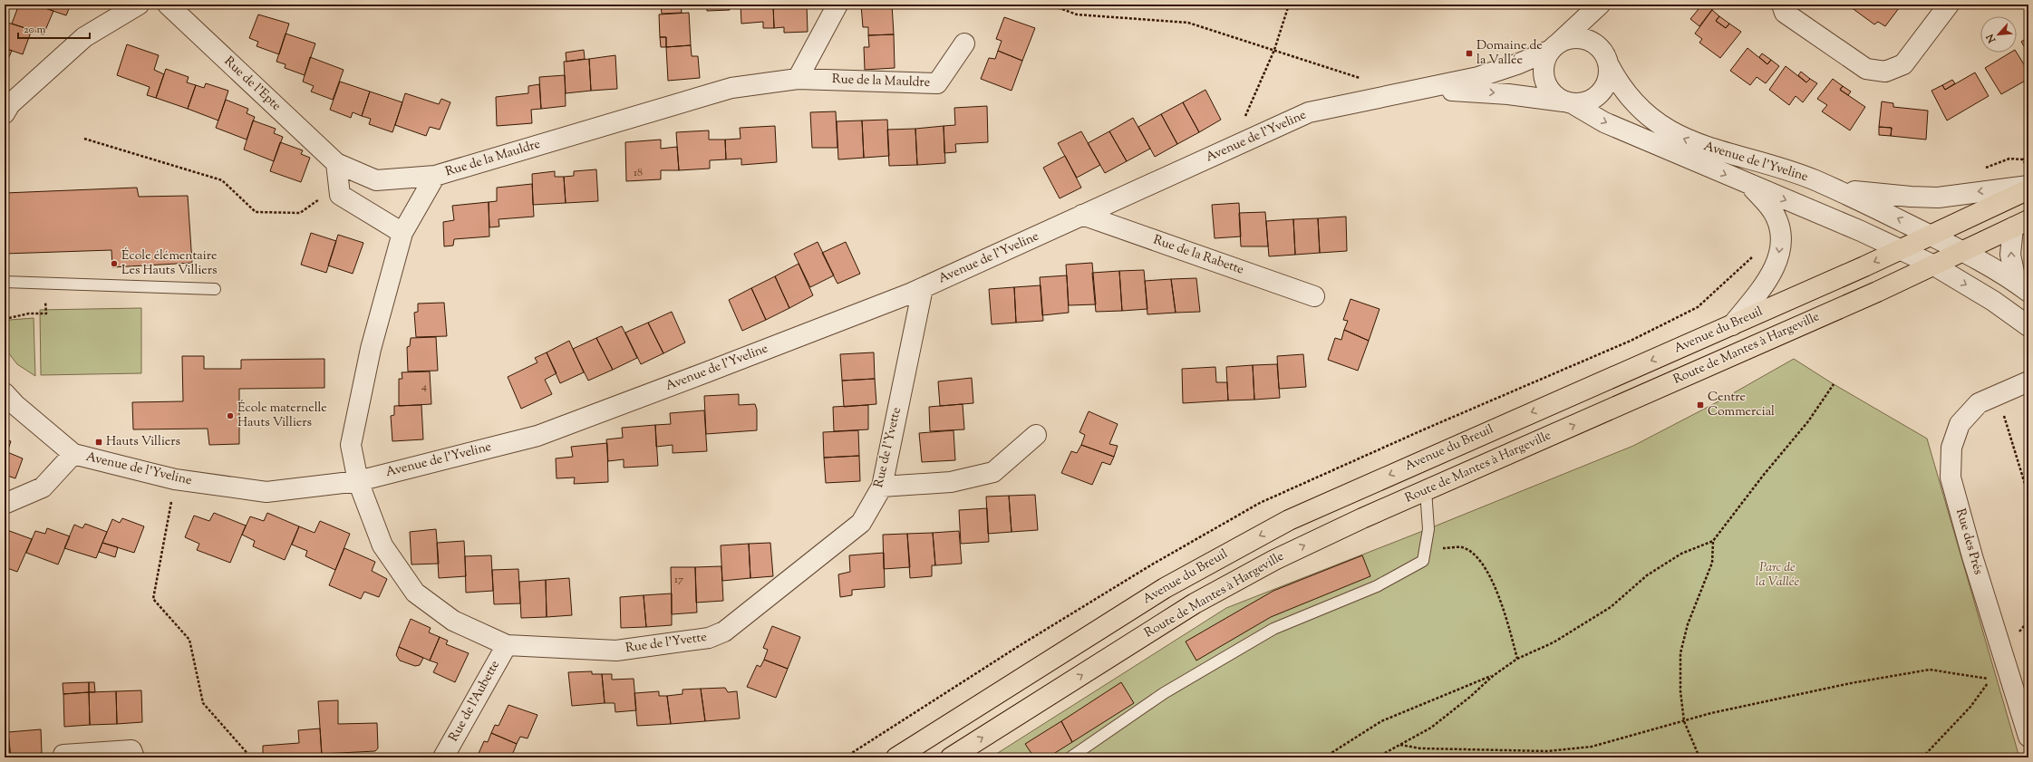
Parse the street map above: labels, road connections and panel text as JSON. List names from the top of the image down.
{
  "streets": {
    "main road": ["Avenue du Breuil", "Route de Mantes à Hargeville"],
    "street": [
      "Rue de la Mauldre",
      "Rue de l'Epte",
      "Avenue de l'Yveline",
      "Rue de la Rabette",
      "Rue de l'Yvette",
      "Rue des Prés",
      "Rue de l'Aubette"
    ]
  },
  "crossings": [
    ["Rue de la Mauldre", "Rue de l'Epte"],
    ["Rue de la Mauldre", "Avenue de l'Yveline"],
    ["Rue de la Mauldre", "Rue de l'Yvette"],
    ["Avenue de l'Yveline", "Rue de la Rabette"],
    ["Avenue de l'Yveline", "Avenue du Breuil"],
    ["Avenue de l'Yveline", "Route de Mantes à Hargeville"],
    ["Avenue de l'Yveline", "Rue de l'Yvette"],
    ["Rue de l'Yvette", "Rue de l'Aubette"]
  ],
  "one_way": ["Avenue du Breuil", "Route de Mantes à Hargeville"],
  "parks": ["Parc de la Vallée"],
  "places": {
    "transit": ["Domaine de la Vallée", "Centre Commercial", "Hauts Villiers"],
    "other": ["École élémentaire Les Hauts Villiers", "École maternelle Hauts Villiers"]
  },
  "house_numbers": ["18", "4", "17"],
  "scale_bar": "20 m",
  "north": "bottom left"
}
